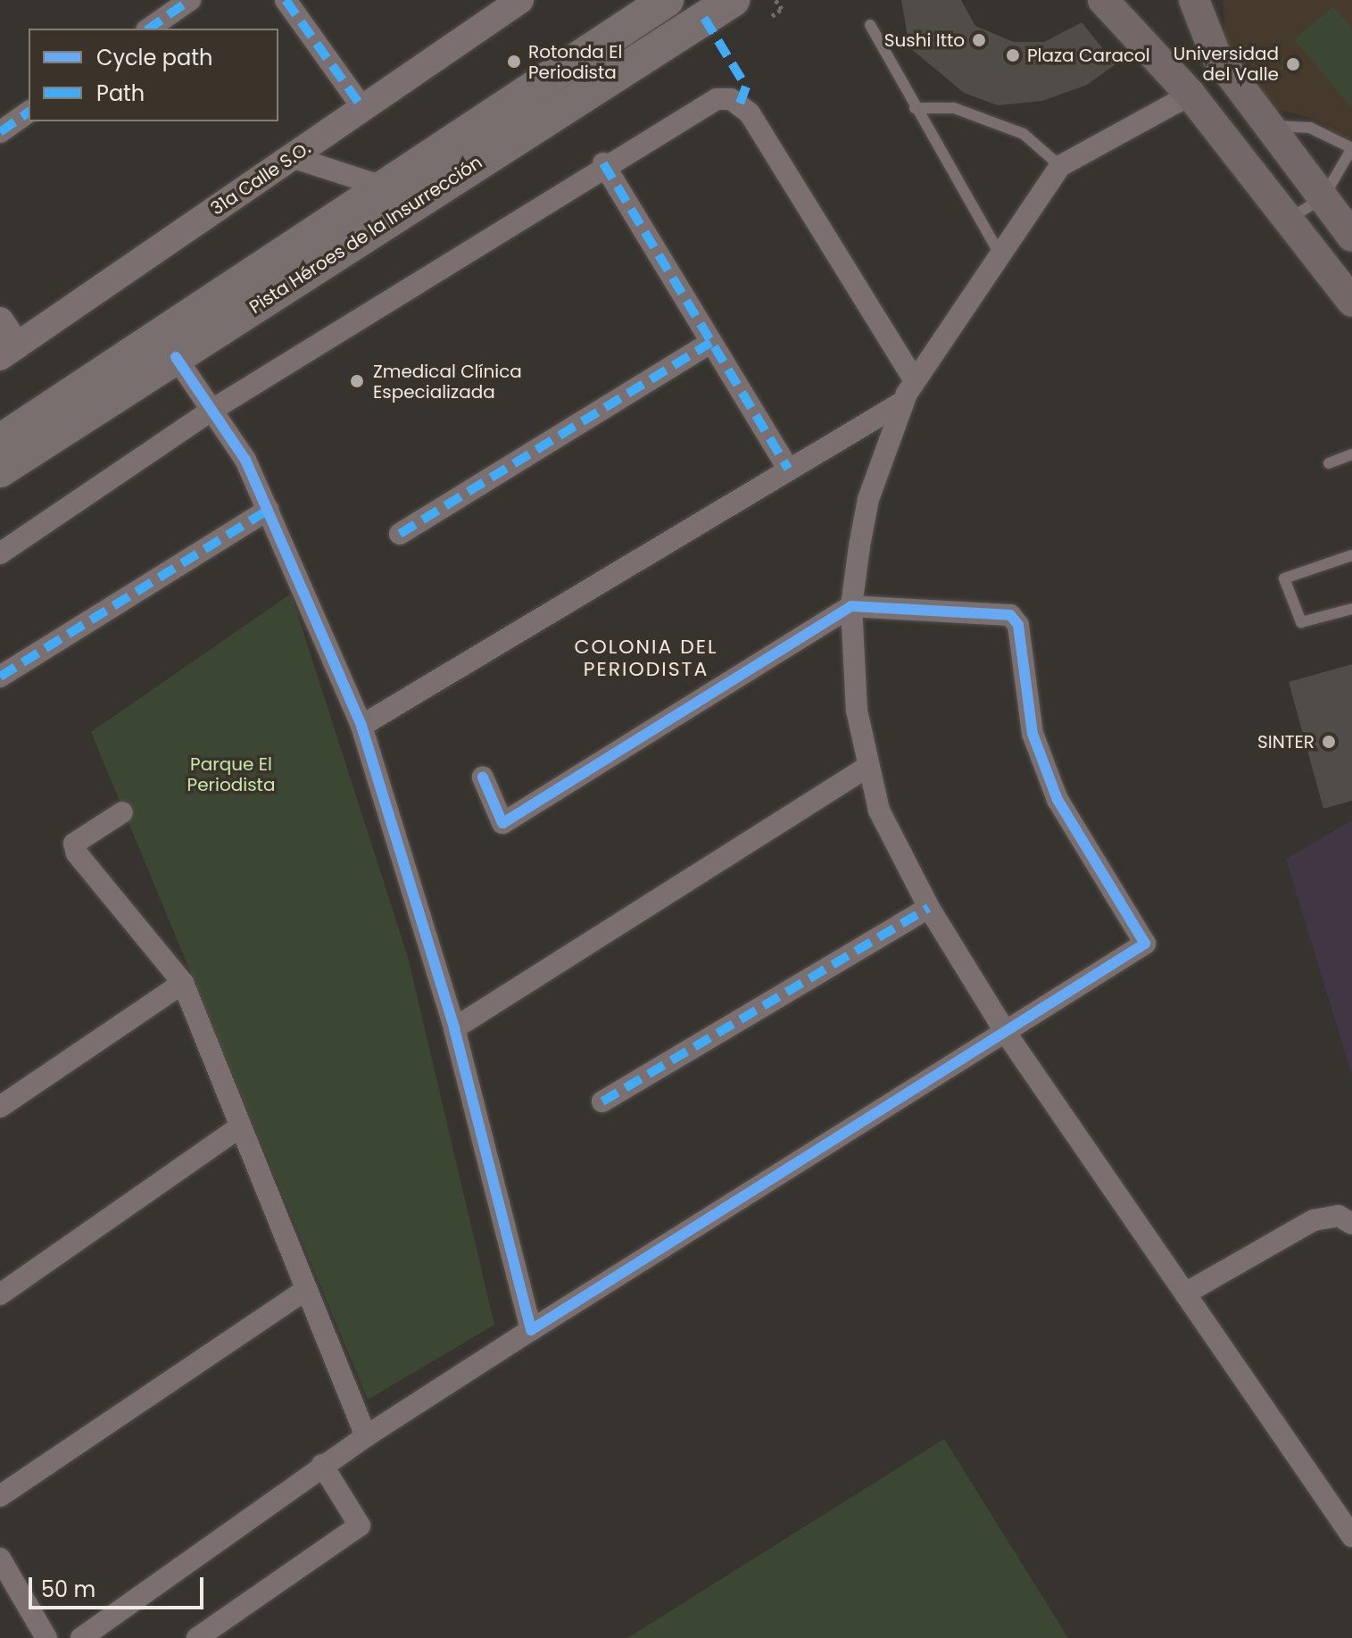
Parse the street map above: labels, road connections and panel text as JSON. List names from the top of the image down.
{
  "streets": {
    "main road": ["Pista Héroes de la Insurrección"],
    "street": ["31a Calle S.O."]
  },
  "districts": ["COLONIA DEL PERIODISTA"],
  "parks": ["Parque El Periodista"],
  "places": [
    "Sushi Itto",
    "Plaza Caracol",
    "Rotonda El Periodista",
    "Universidad del Valle",
    "Zmedical Clínica Especializada",
    "SINTER"
  ],
  "legend": ["Cycle path", "Path"],
  "scale_bar": "50 m"
}
